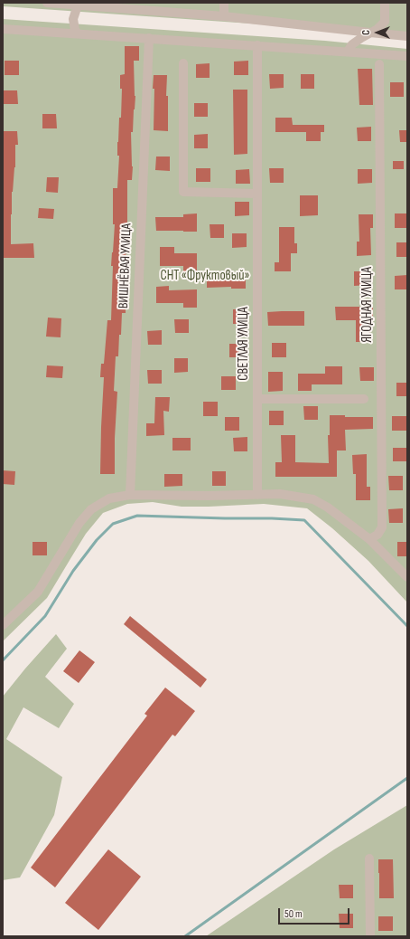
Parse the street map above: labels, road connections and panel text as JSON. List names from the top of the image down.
{
  "streets": {
    "street": ["ВИШНЁВАЯ УЛИЦА", "ЯГОДНАЯ УЛИЦА", "СВЕТЛАЯ УЛИЦА"]
  },
  "parks": ["СНТ «Фруктовый»"],
  "scale_bar": "50 m",
  "north": "left"
}
